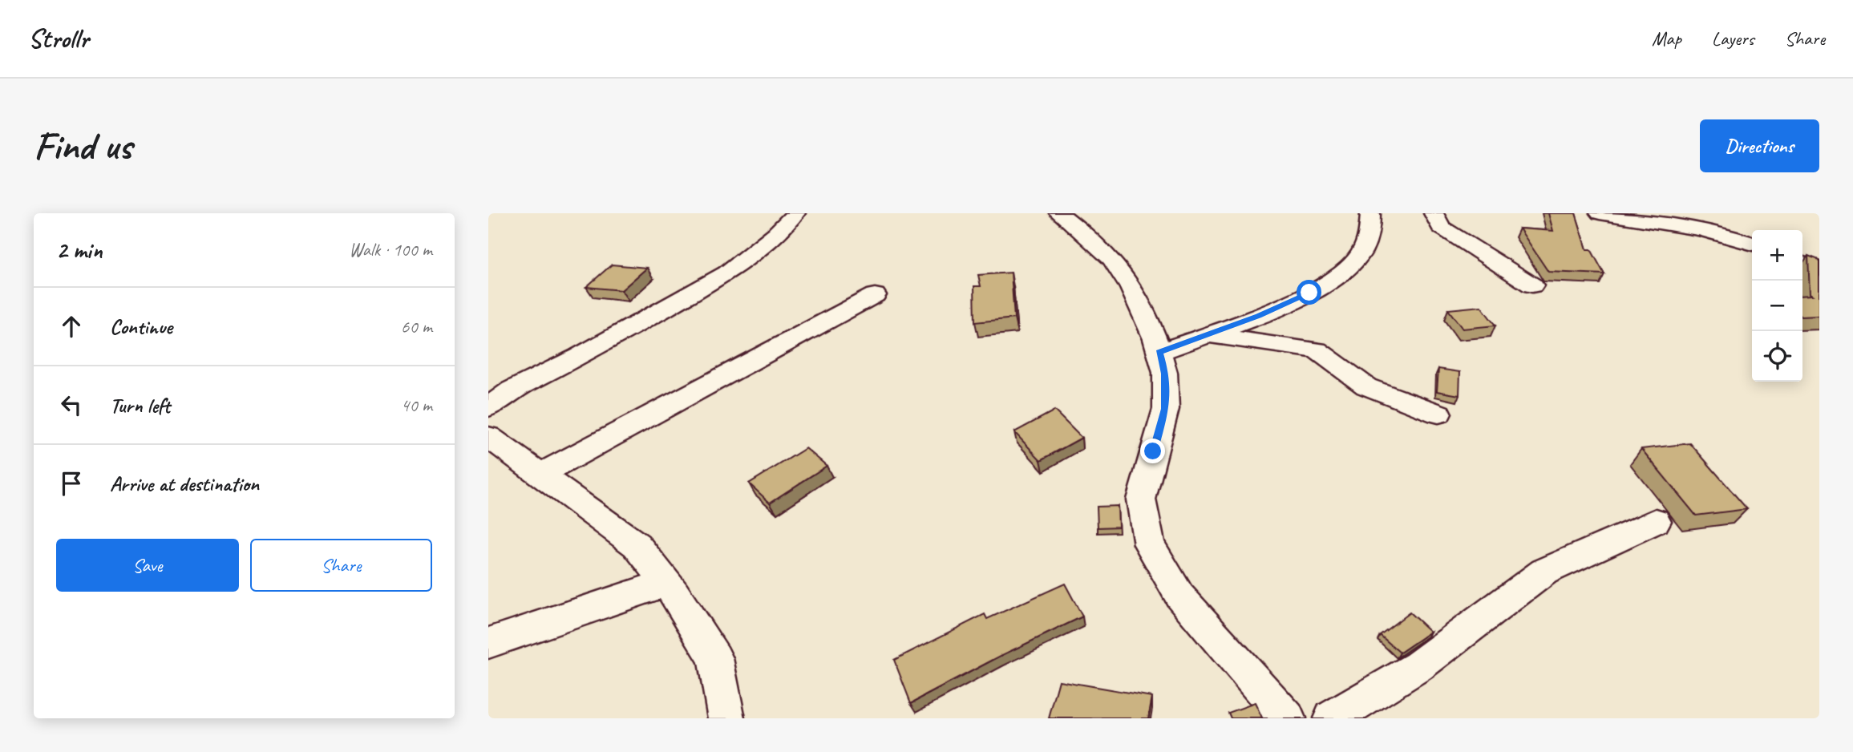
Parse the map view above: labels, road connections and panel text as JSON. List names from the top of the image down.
{
  "page": {
    "header": "Strollr",
    "nav": ["Map", "Layers", "Share"],
    "buttons": [
      "Directions",
      ["Save", "Share"]
    ],
    "title": "Find us",
    "heading": ["2 min", "Walk · 100 m"],
    "map_buttons": ["+", "−"],
    "list": [
      ["Continue", "60 m"],
      ["Turn left", "40 m"],
      "Arrive at destination"
    ]
  }
}
